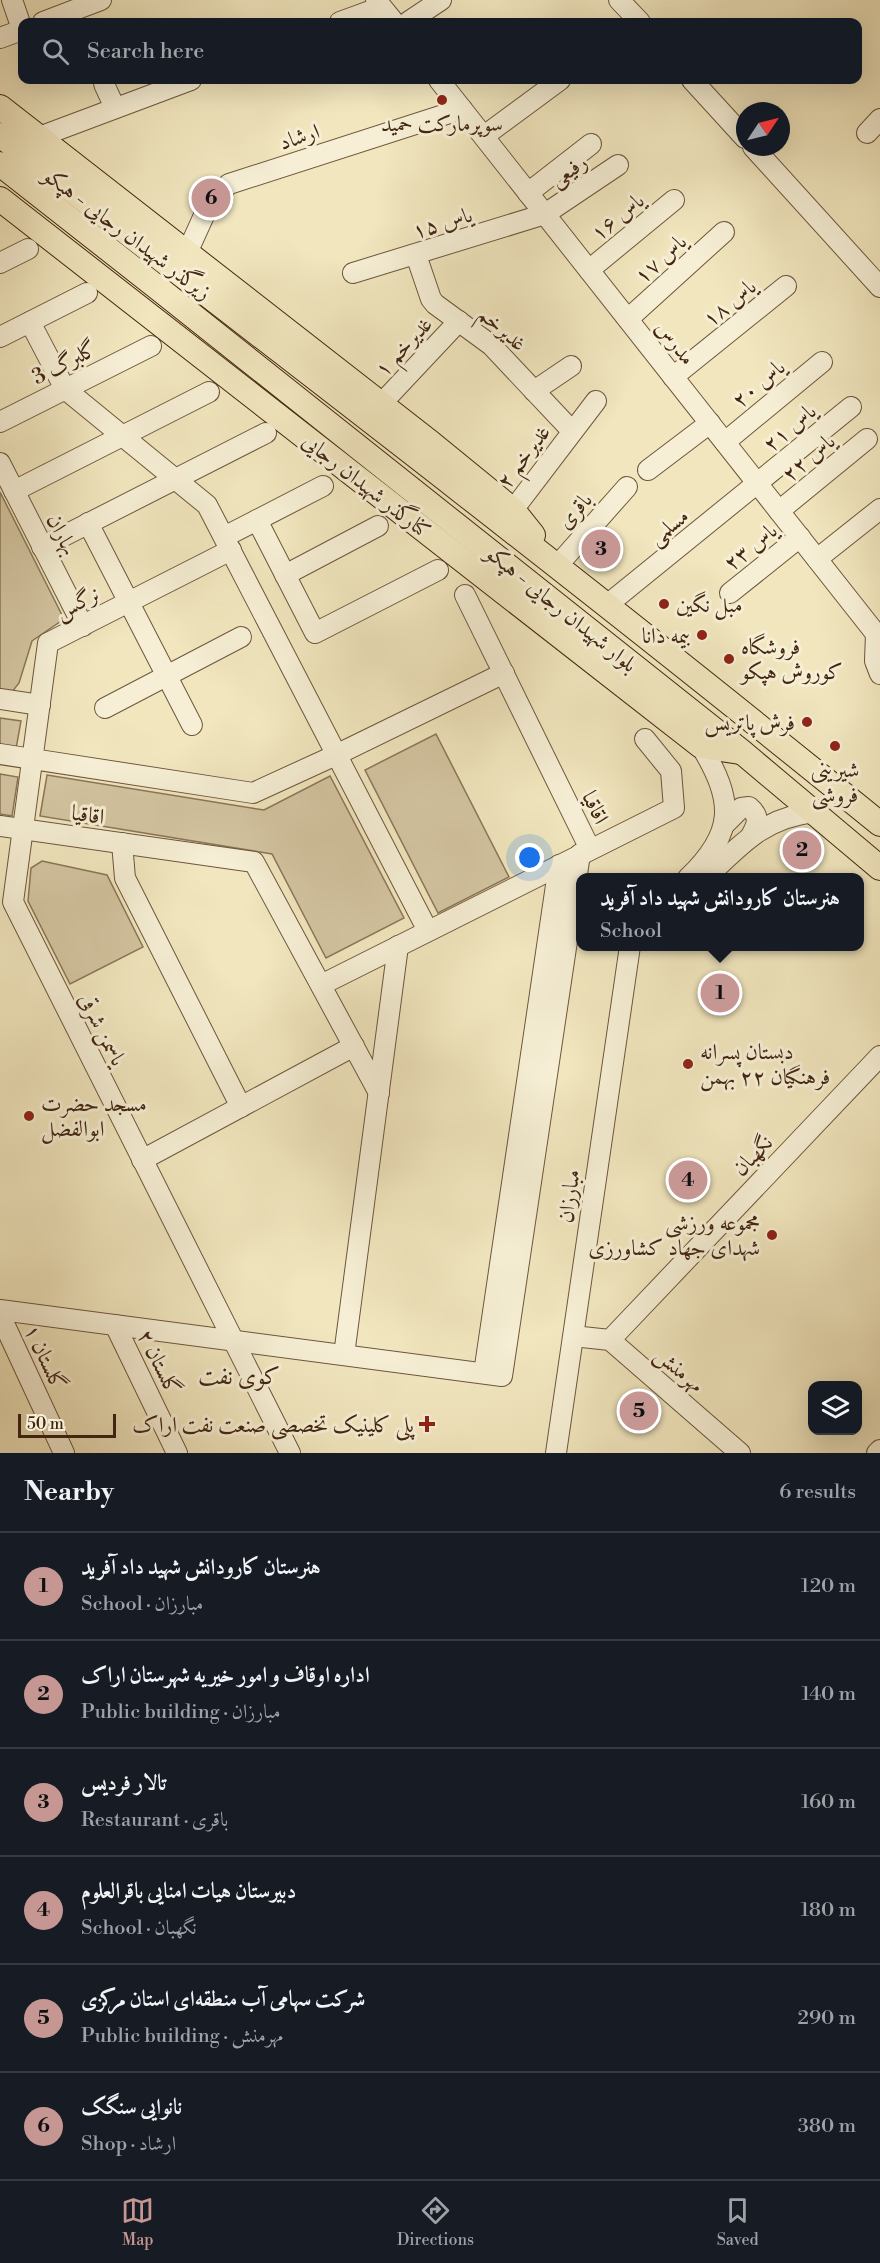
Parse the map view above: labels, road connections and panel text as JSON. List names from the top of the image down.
{
  "streets": {
    "main road": ["زیرگذر شهیدان رجایی - هپکو", "کنارگذر شهیدان رجایی", "بلوار شهیدان رجایی - هپکو"],
    "street": [
      "ارشاد",
      "رفیعی",
      "یاس ۱۶",
      "یاس ۱۵",
      "یاس ۱۷",
      "یاس ۱۸",
      "غدیرخم",
      "مدرس",
      "غدیرخم ۱",
      "گلبرگ 3",
      "یاس ۲۰",
      "یاس ۲۱",
      "غدیرخم ۲",
      "یاس ۲۲",
      "باقری",
      "مسلمی",
      "بهاران",
      "یاس ۲۳",
      "نرگس",
      "اقاقیا",
      "یاسمن شرقی",
      "نگهبان",
      "مبارزان",
      "گلستان ۱",
      "گلستان ۲",
      "مهرمنش"
    ]
  },
  "crossings": [
    ["ارشاد", "مدرس"],
    ["رفیعی", "یاس ۱۵"],
    ["رفیعی", "مدرس"],
    ["یاس ۱۶", "مدرس"],
    ["یاس ۱۵", "غدیرخم"],
    ["یاس ۱۵", "مدرس"],
    ["زیرگذر شهیدان رجایی - هپکو", "بلوار شهیدان رجایی - هپکو"],
    ["یاس ۱۷", "مدرس"],
    ["یاس ۱۸", "مدرس"],
    ["غدیرخم", "غدیرخم ۱"],
    ["غدیرخم", "غدیرخم ۲"],
    ["مدرس", "یاس ۲۰"],
    ["مدرس", "یاس ۲۱"],
    ["مدرس", "یاس ۲۲"],
    ["مدرس", "مسلمی"],
    ["مدرس", "یاس ۲۳"],
    ["یاس ۲۱", "مسلمی"],
    ["کنارگذر شهیدان رجایی", "بلوار شهیدان رجایی - هپکو"],
    ["باقری", "بلوار شهیدان رجایی - هپکو"],
    ["مسلمی", "بلوار شهیدان رجایی - هپکو"],
    ["بهاران", "نرگس"],
    ["نرگس", "اقاقیا"],
    ["نرگس", "یاسمن شرقی"],
    ["اقاقیا", "یاسمن شرقی"],
    ["نگهبان", "مهرمنش"]
  ],
  "districts": ["کوی نفت"],
  "places": {
    "other": [
      "سوپرمارکت حمید",
      "مبل نگین",
      "بیمه دانا",
      "فروشگاه کوروش هپکو",
      "فرش پاتریس",
      "شیرینی فروشی",
      "دبستان پسرانه فرهنگیان ۲۲ بهمن",
      "مسجد حضرت ابوالفضل",
      "مجموعه ورزشی شهدای جهاد کشاورزی"
    ],
    "health": ["پلی کلینیک تخصصی صنعت نفت اراک"]
  },
  "scale_bar": "50 m",
  "north": "top right",
  "page": {
    "search": "Search here",
    "pins": [
      "6",
      "3",
      "2",
      "1",
      "4",
      "5"
    ],
    "popup": ["هنرستان کارودانش شهید داد آفرید", "School"],
    "scale": "50 m",
    "heading": ["Nearby", "6 results"],
    "list": [
      {
        "mark": "1",
        "name": "هنرستان کارودانش شهید داد آفرید",
        "note": "School · مبارزان",
        "value": "120 m"
      },
      {
        "mark": "2",
        "name": "اداره اوقاف و امور خیریه شهرستان اراک",
        "note": "Public building · مبارزان",
        "value": "140 m"
      },
      {
        "mark": "3",
        "name": "تالار فردیس",
        "note": "Restaurant · باقری",
        "value": "160 m"
      },
      {
        "mark": "4",
        "name": "دبیرستان هیات امنایی باقرالعلوم",
        "note": "School · نگهبان",
        "value": "180 m"
      },
      {
        "mark": "5",
        "name": "شرکت سهامی آب منطقه‌ای استان مرکزی",
        "note": "Public building · مهرمنش",
        "value": "290 m"
      },
      {
        "mark": "6",
        "name": "نانوایی سنگک",
        "note": "Shop · ارشاد",
        "value": "380 m"
      }
    ],
    "nav": ["Map", "Directions", "Saved"]
  }
}
